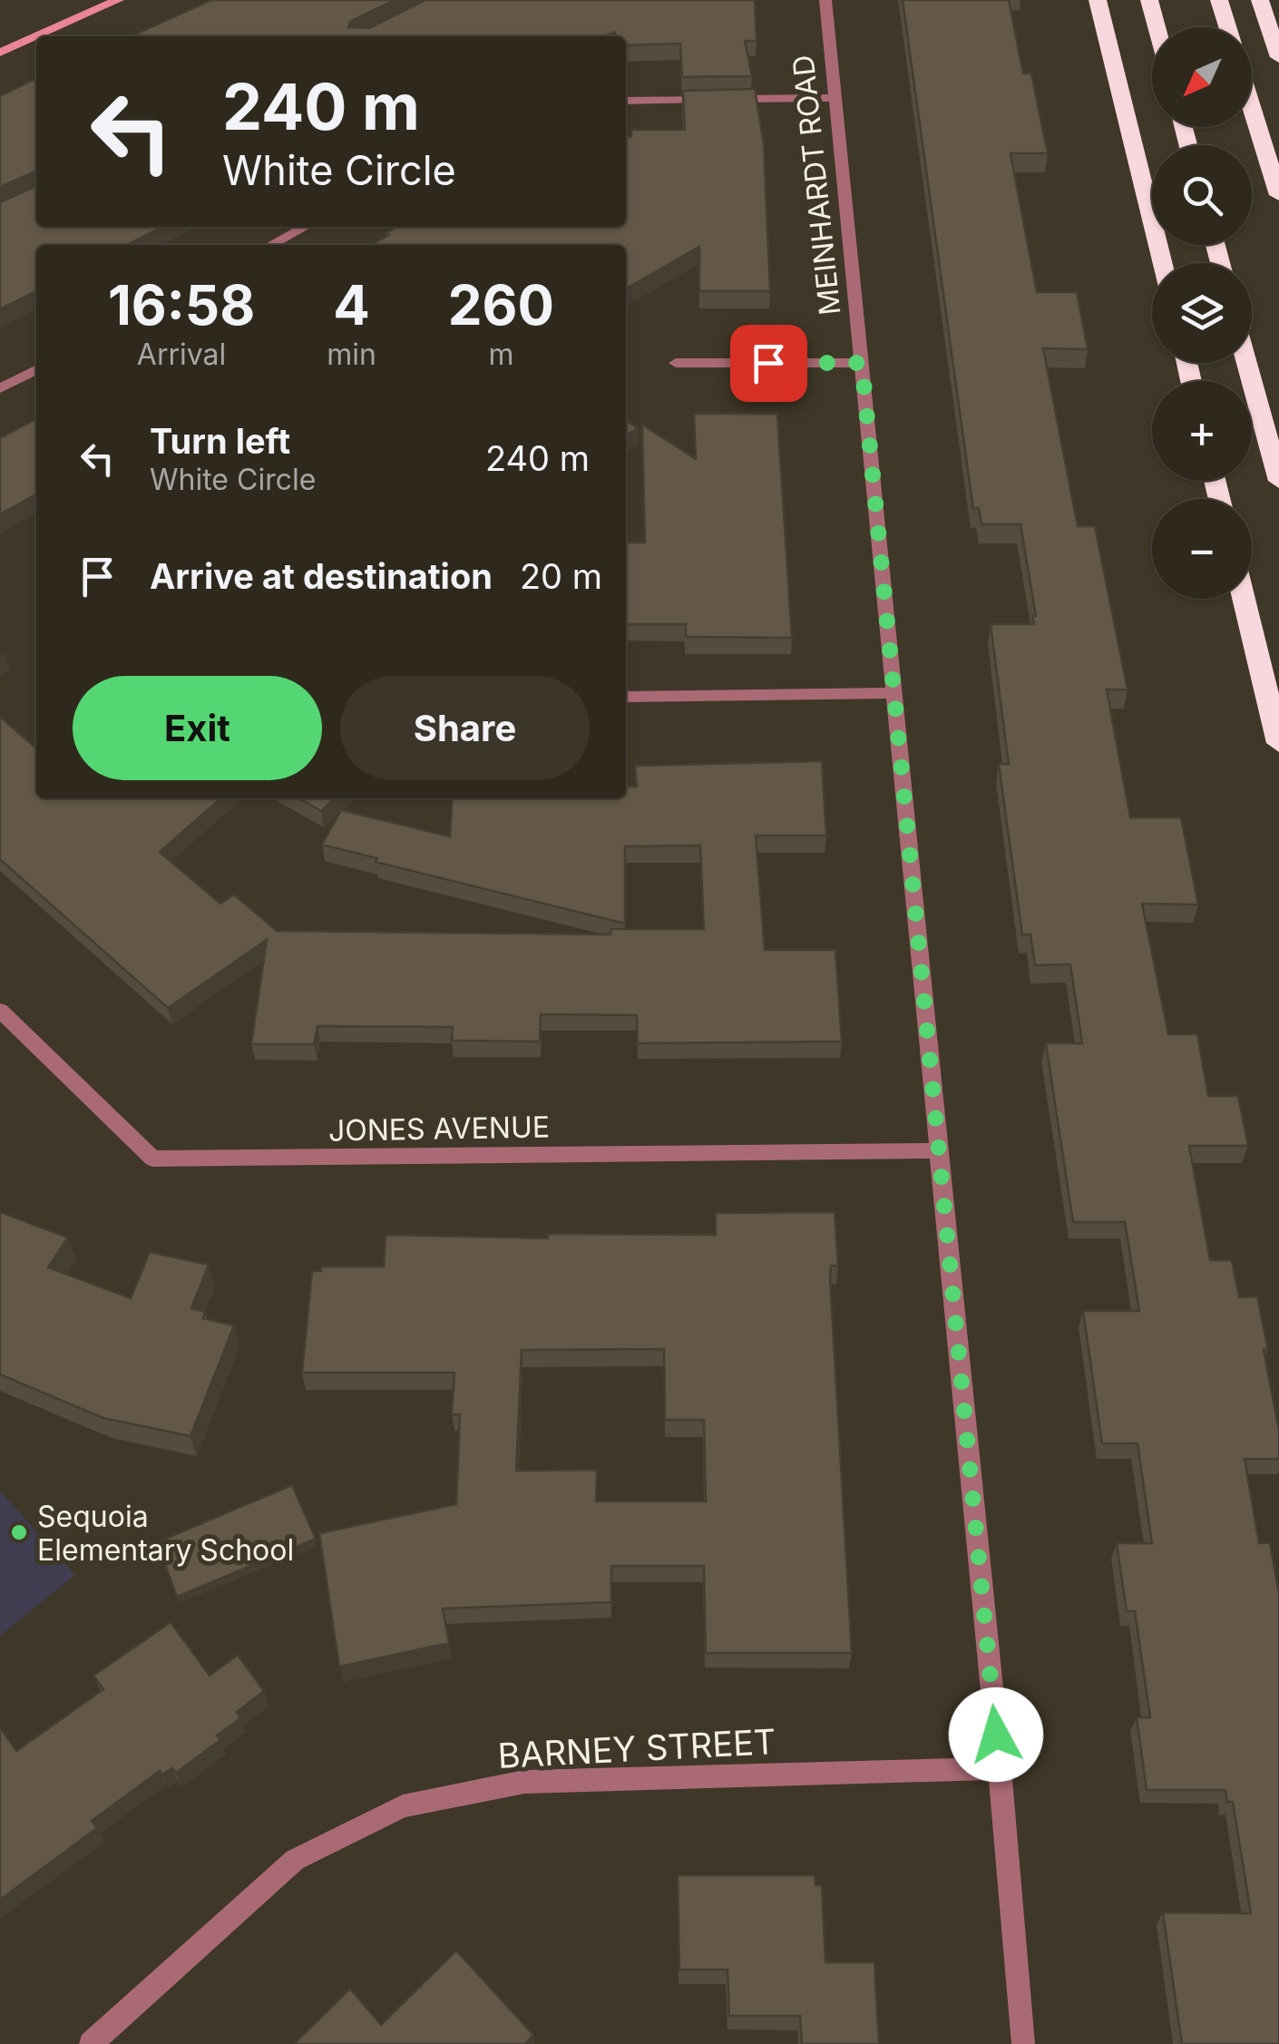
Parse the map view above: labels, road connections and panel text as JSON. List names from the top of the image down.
{
  "streets": {
    "street": ["MEINHARDT ROAD", "JONES AVENUE", "BARNEY STREET"]
  },
  "crossings": [
    ["MEINHARDT ROAD", "JONES AVENUE"],
    ["MEINHARDT ROAD", "BARNEY STREET"]
  ],
  "places": ["Sequoia Elementary School"],
  "north": "bottom left",
  "page": {
    "map_buttons": ["+", "−"],
    "turn": ["240 m", "White Circle"],
    "eta": [
      "16:58",
      "Arrival",
      "4",
      "min",
      "260",
      "m"
    ],
    "list": [
      {
        "name": "Turn left",
        "note": "White Circle",
        "value": "240 m"
      },
      {
        "name": "Arrive at destination",
        "value": "20 m"
      }
    ],
    "buttons": ["Exit", "Share"]
  }
}
